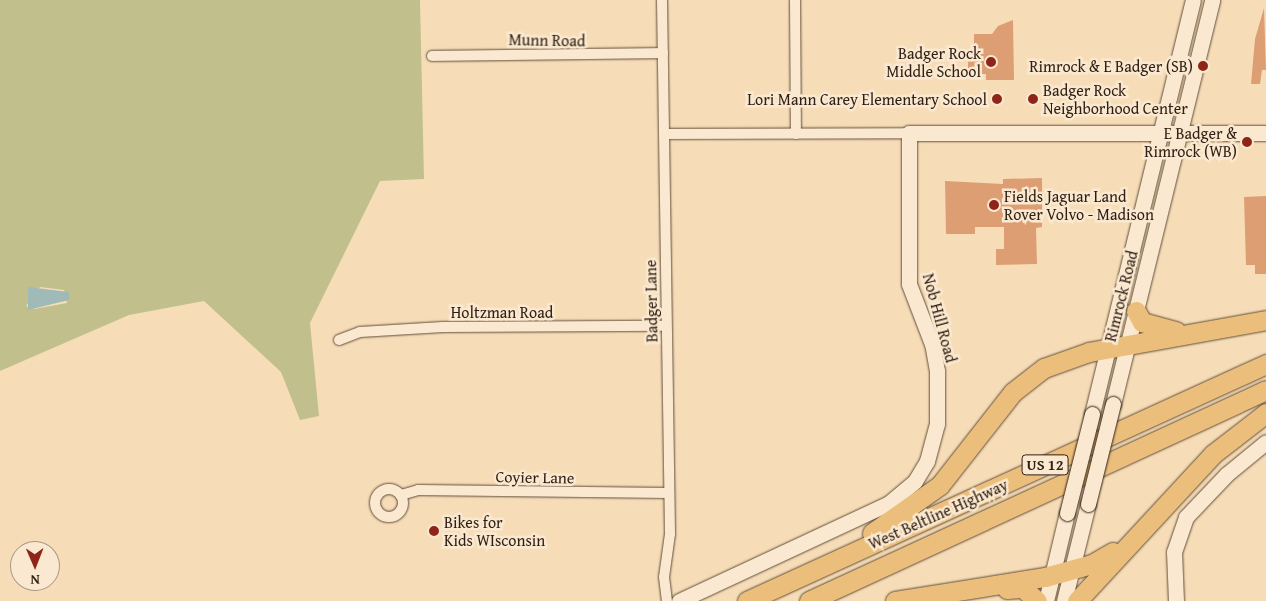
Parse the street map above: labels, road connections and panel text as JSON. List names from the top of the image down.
{
  "streets": {
    "highway": ["US 12", "West Beltline Highway"],
    "main road": ["Rimrock Road", "Nob Hill Road"],
    "street": [
      "Munn Road",
      "Badger Lane",
      "Holtzman Road",
      "Coyier Lane"
    ]
  },
  "crossings": [
    ["Munn Road", "Badger Lane"],
    ["Badger Lane", "Holtzman Road"],
    ["Badger Lane", "Coyier Lane"]
  ],
  "places": [
    "Badger Rock Middle School",
    "Rimrock & E Badger (SB)",
    "Lori Mann Carey Elementary School",
    "Badger Rock Neighborhood Center",
    "E Badger & Rimrock (WB)",
    "Fields Jaguar Land Rover Volvo - Madison",
    "Bikes for Kids WIsconsin"
  ],
  "north": "bottom"
}
